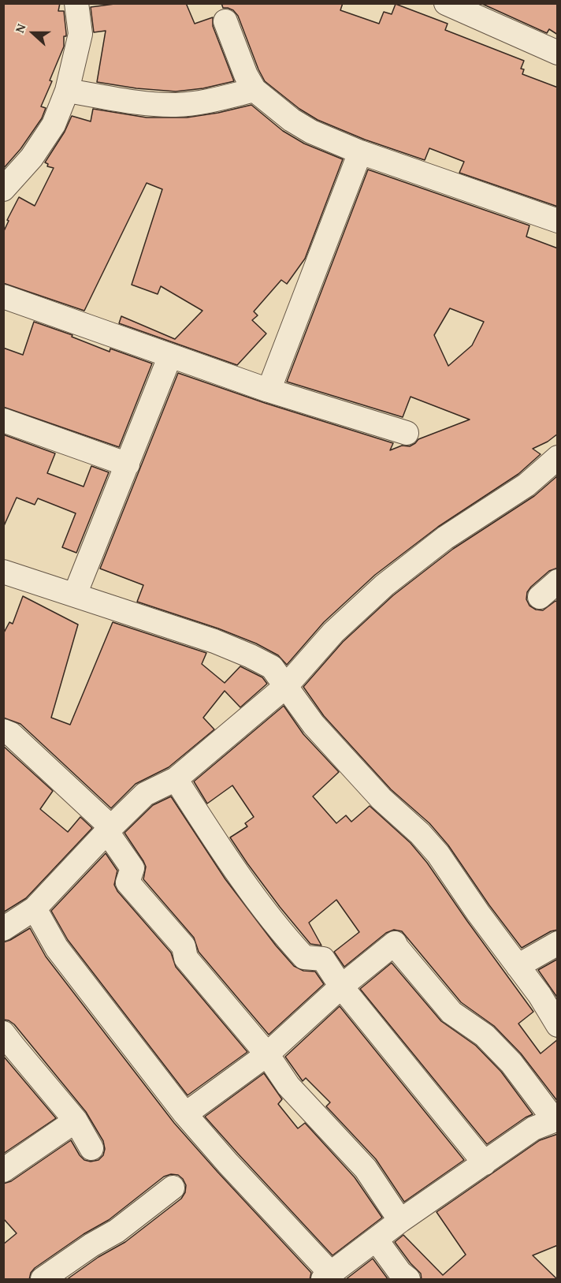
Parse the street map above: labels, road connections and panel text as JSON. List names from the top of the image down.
{
  "north": "left"
}
